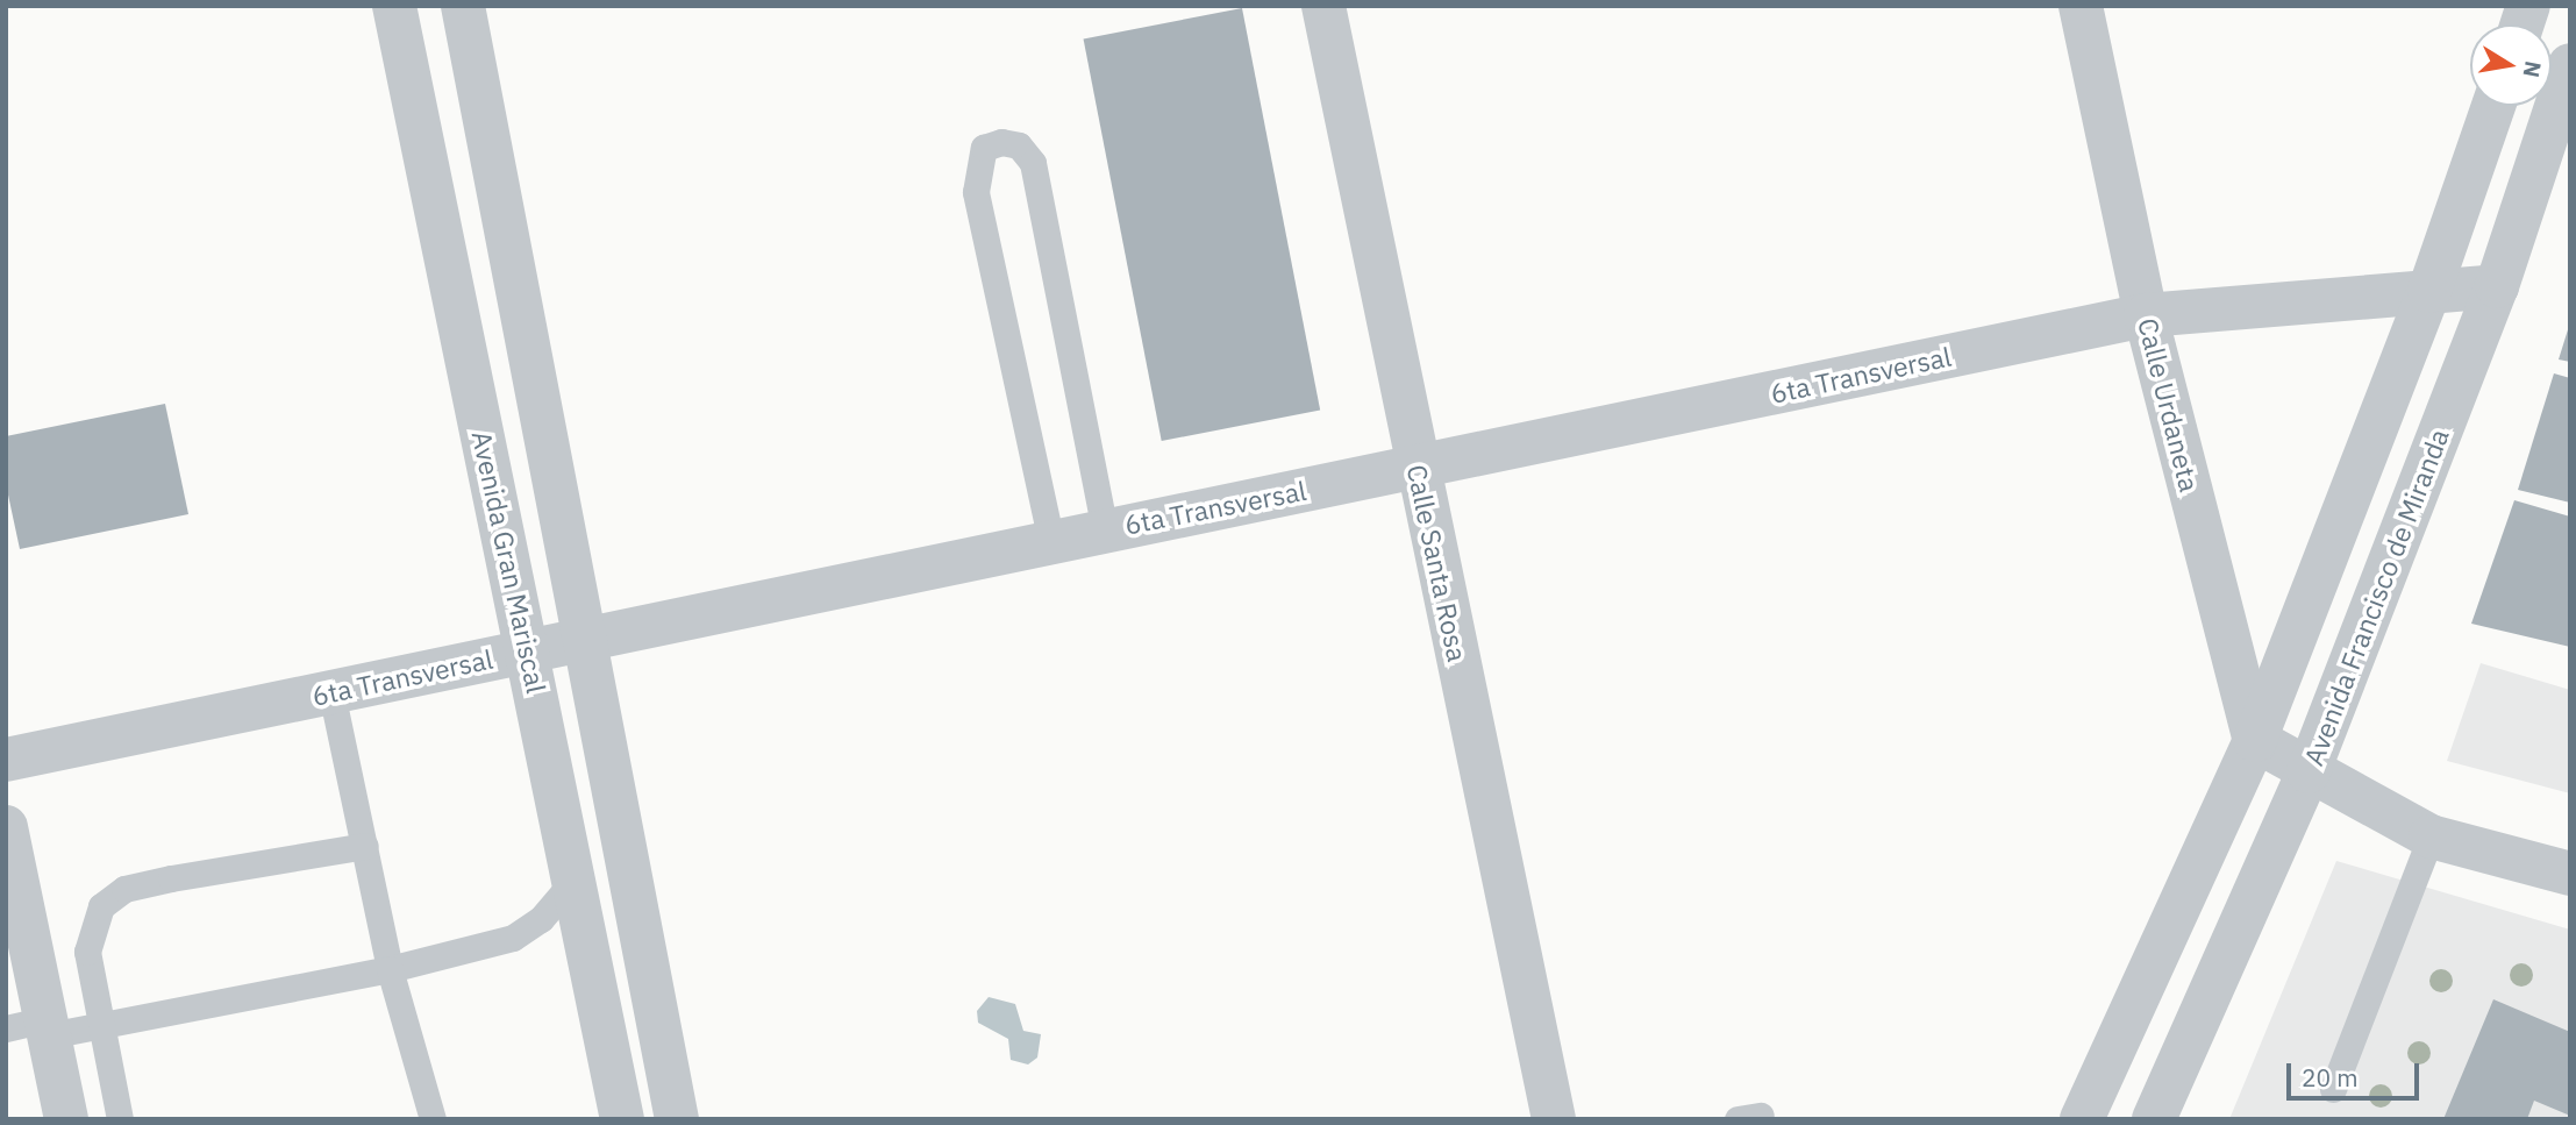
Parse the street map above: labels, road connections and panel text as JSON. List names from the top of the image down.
{
  "streets": {
    "street": [
      "6ta Transversal",
      "Calle Urdaneta",
      "Avenida Gran Mariscal",
      "Calle Santa Rosa",
      "Avenida Francisco de Miranda"
    ]
  },
  "crossings": [
    ["6ta Transversal", "Calle Urdaneta"],
    ["6ta Transversal", "Avenida Gran Mariscal"],
    ["6ta Transversal", "Calle Santa Rosa"],
    ["6ta Transversal", "Avenida Francisco de Miranda"]
  ],
  "scale_bar": "20 m",
  "north": "right"
}
